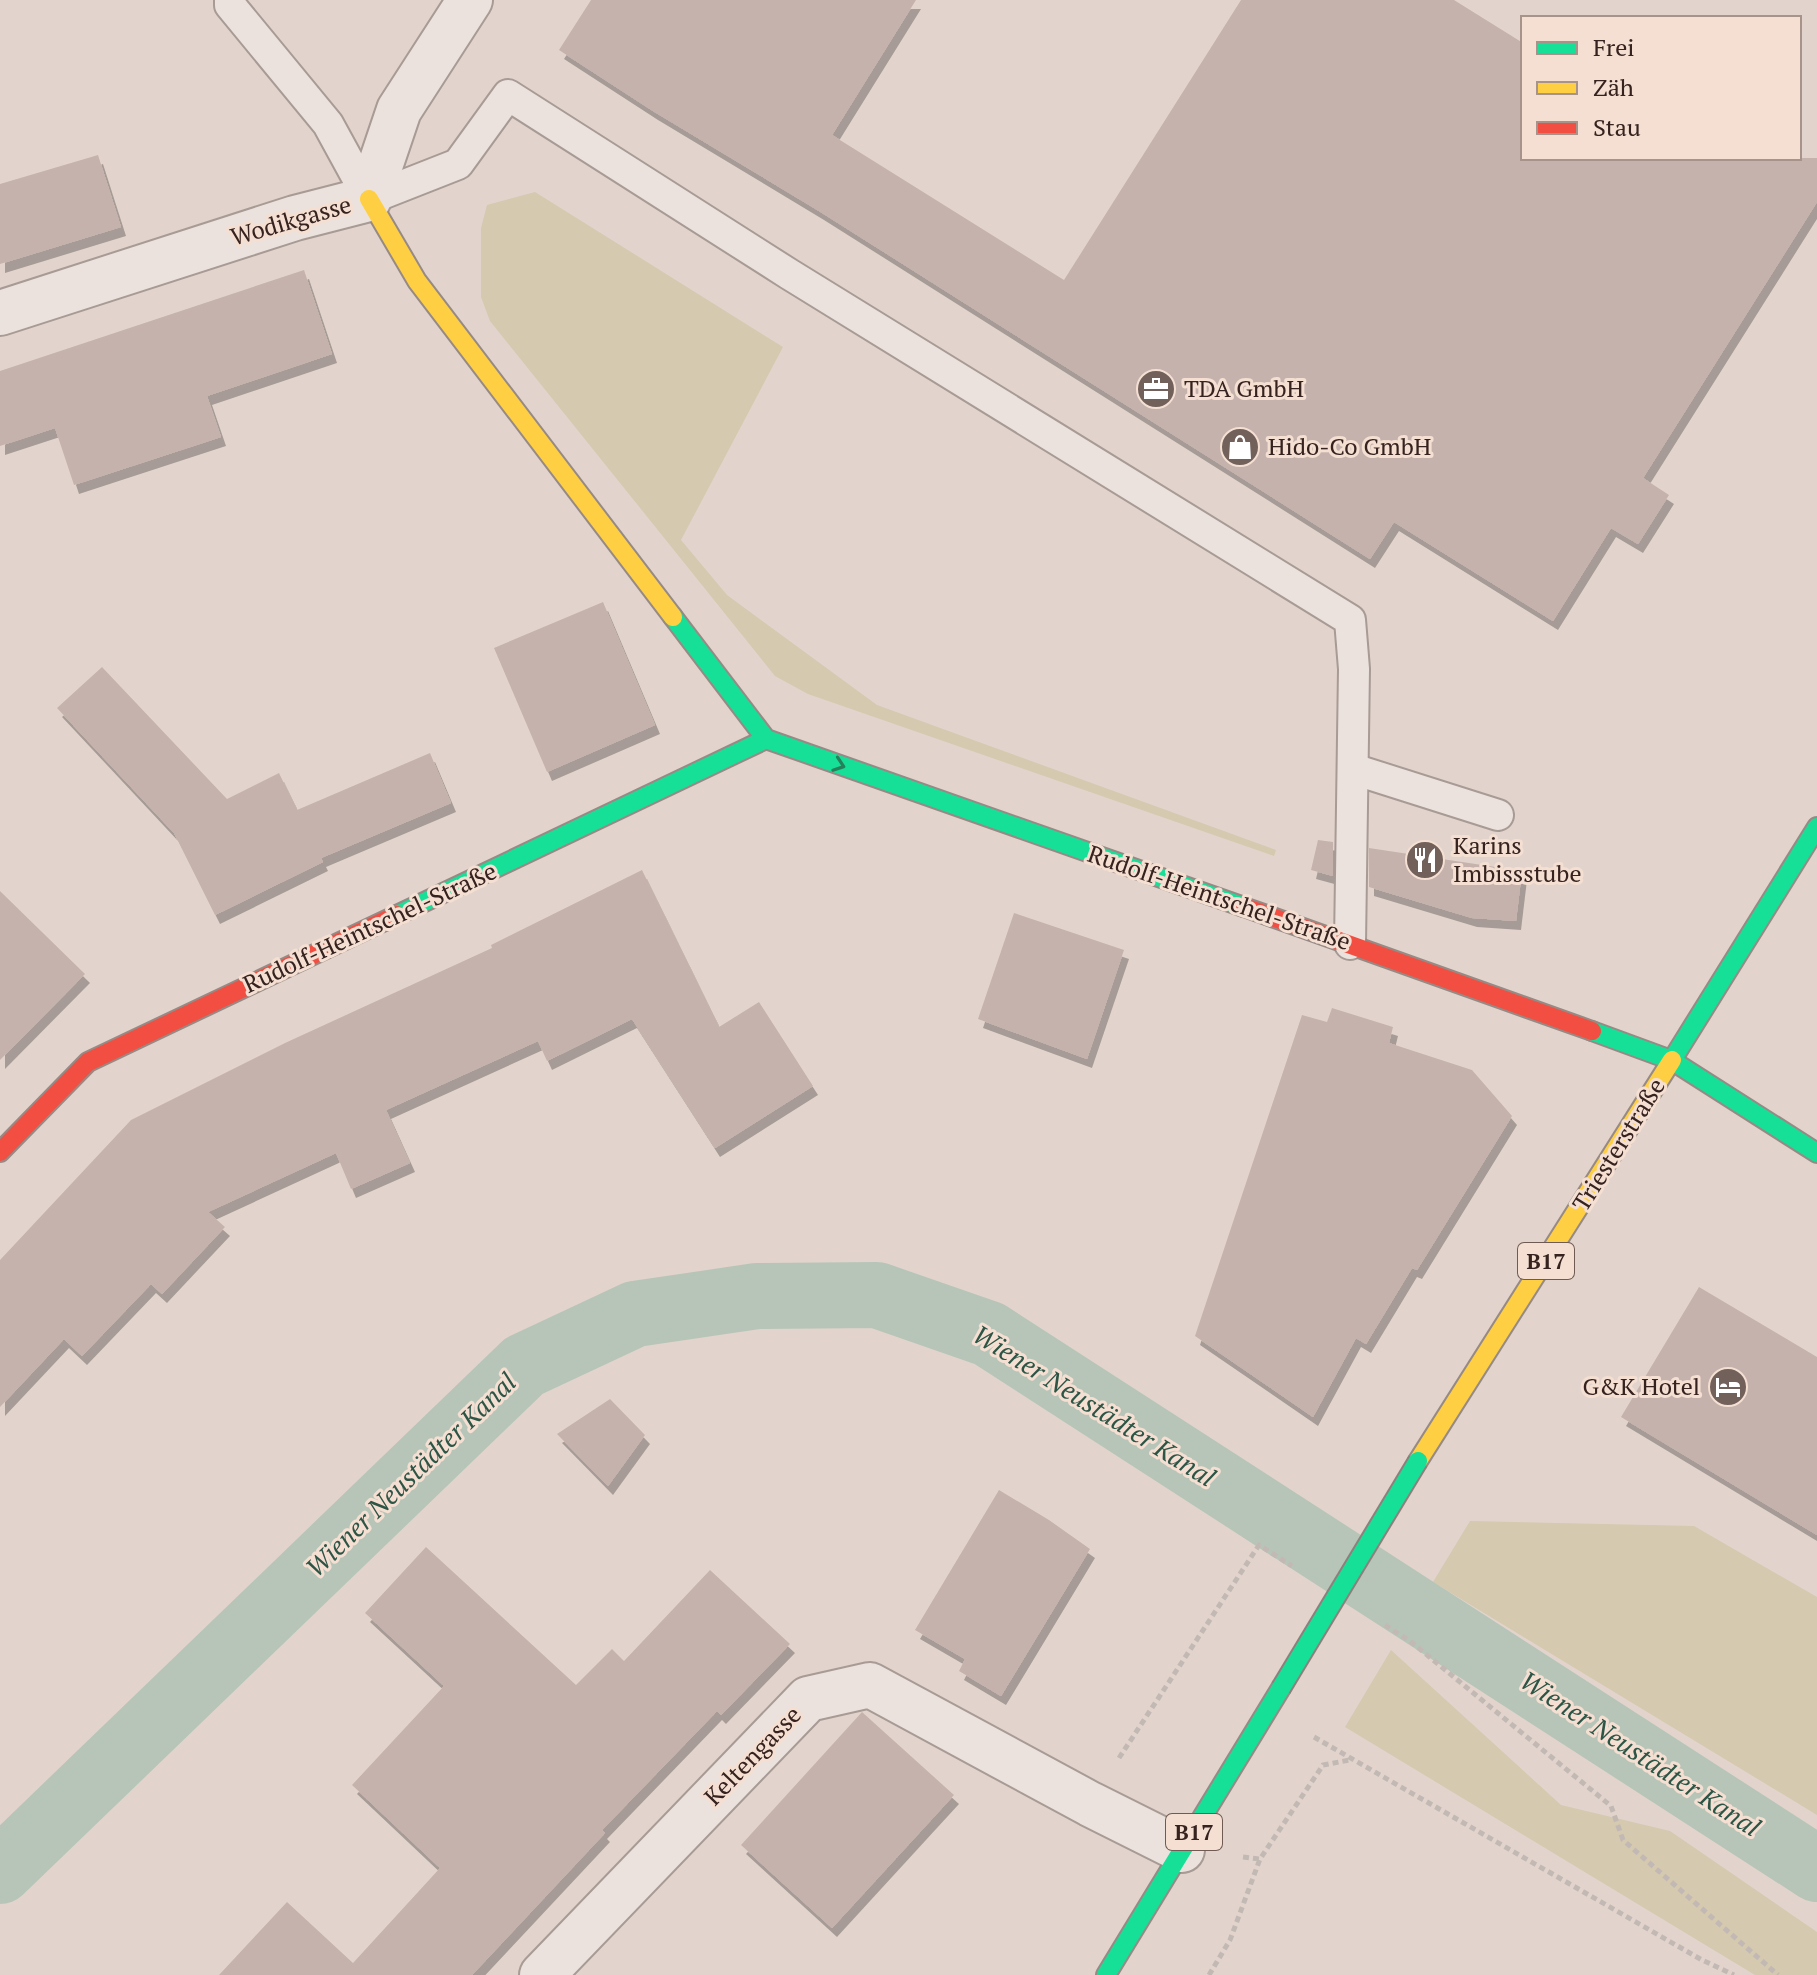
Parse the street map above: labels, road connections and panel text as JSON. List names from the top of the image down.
{
  "streets": {
    "street": [
      "Wodikgasse",
      "Rudolf-Heintschel-Straße",
      "Triesterstraße",
      "B17",
      "Keltengasse"
    ]
  },
  "crossings": [
    ["Rudolf-Heintschel-Straße", "Triesterstraße"],
    ["Triesterstraße", "B17"],
    ["B17", "Keltengasse"]
  ],
  "water": ["Wiener Neustädter Kanal"],
  "places": {
    "office": ["TDA GmbH"],
    "shop": ["Hido-Co GmbH"],
    "restaurant": ["Karins Imbissstube"],
    "hotel": ["G&K Hotel"]
  },
  "legend": ["Frei", "Zäh", "Stau"]
}
